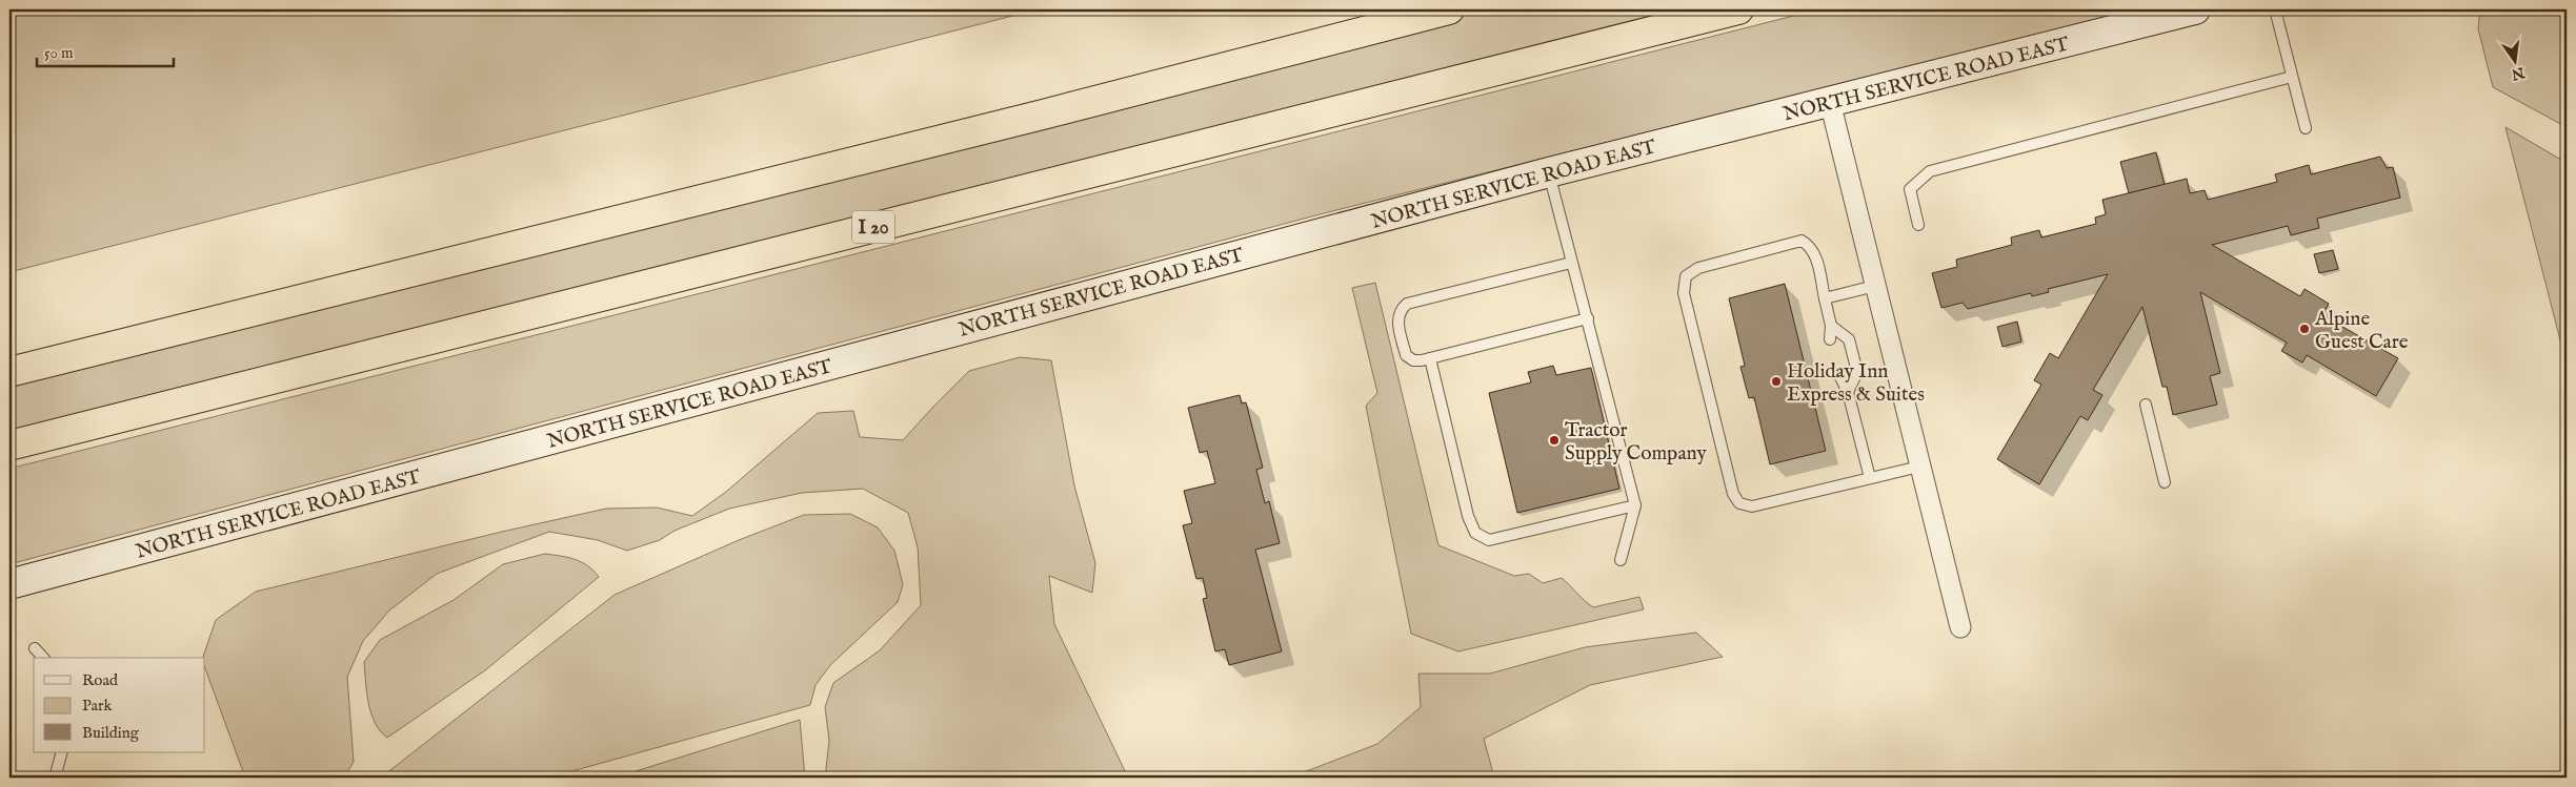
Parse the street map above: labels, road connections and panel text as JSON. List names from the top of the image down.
{
  "streets": {
    "highway": ["I 20"],
    "street": ["NORTH SERVICE ROAD EAST"]
  },
  "places": ["Alpine Guest Care", "Holiday Inn Express & Suites", "Tractor Supply Company"],
  "legend": ["Road", "Park", "Building"],
  "scale_bar": "50 m",
  "north": "bottom"
}
